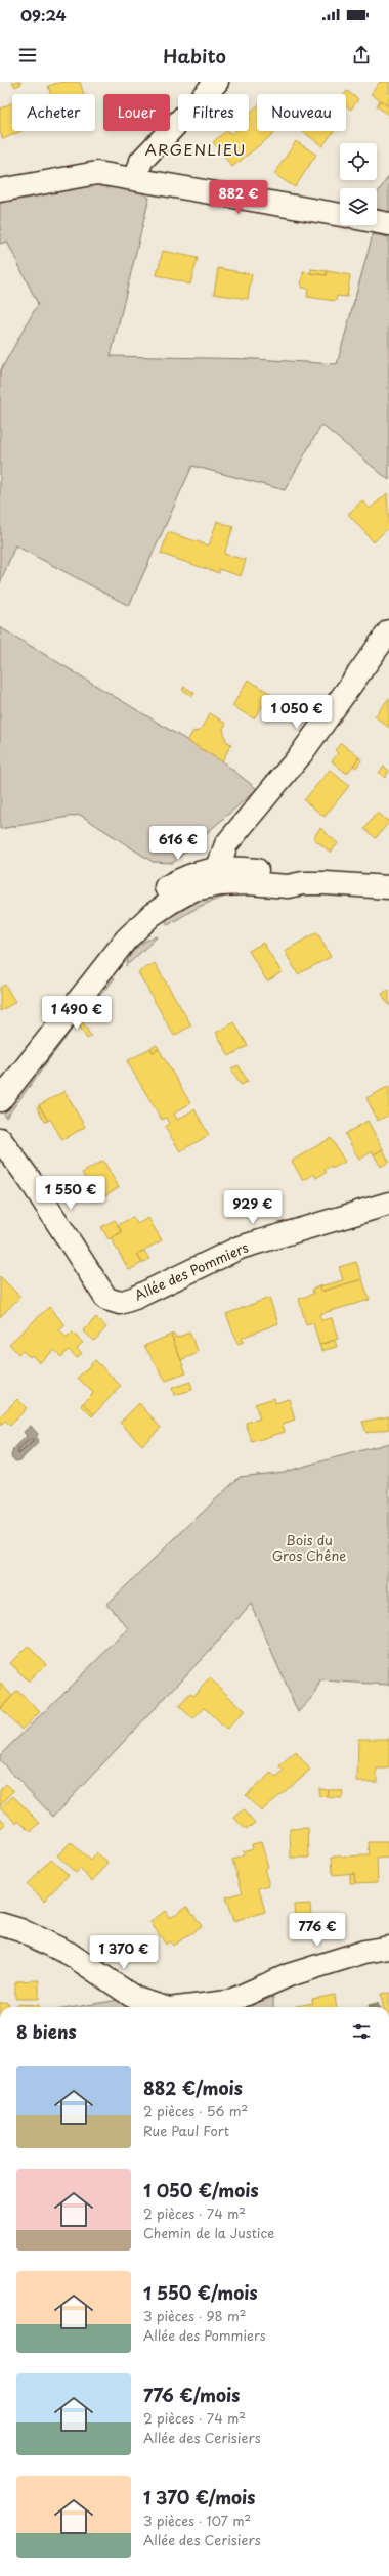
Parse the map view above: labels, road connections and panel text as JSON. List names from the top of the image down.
{
  "streets": {
    "street": ["Allée des Pommiers"]
  },
  "districts": ["ARGENLIEU"],
  "parks": ["Bois du Gros Chêne"],
  "page": {
    "status": "09:24",
    "header": "Habito",
    "chip": [
      "Acheter",
      "Louer",
      "Filtres",
      "Nouveau"
    ],
    "price": [
      "882 €",
      "1 050 €",
      "616 €",
      "1 490 €",
      "1 550 €",
      "929 €",
      "776 €",
      "1 370 €"
    ],
    "heading": "8 biens",
    "list": [
      {
        "name": "882 €/mois",
        "note": "2 pièces · 56 m² · Rue Paul Fort"
      },
      {
        "name": "1 050 €/mois",
        "note": "2 pièces · 74 m² · Chemin de la Justice"
      },
      {
        "name": "1 550 €/mois",
        "note": "3 pièces · 98 m² · Allée des Pommiers"
      },
      {
        "name": "776 €/mois",
        "note": "2 pièces · 74 m² · Allée des Cerisiers"
      },
      {
        "name": "1 370 €/mois",
        "note": "3 pièces · 107 m² · Allée des Cerisiers"
      }
    ]
  }
}
